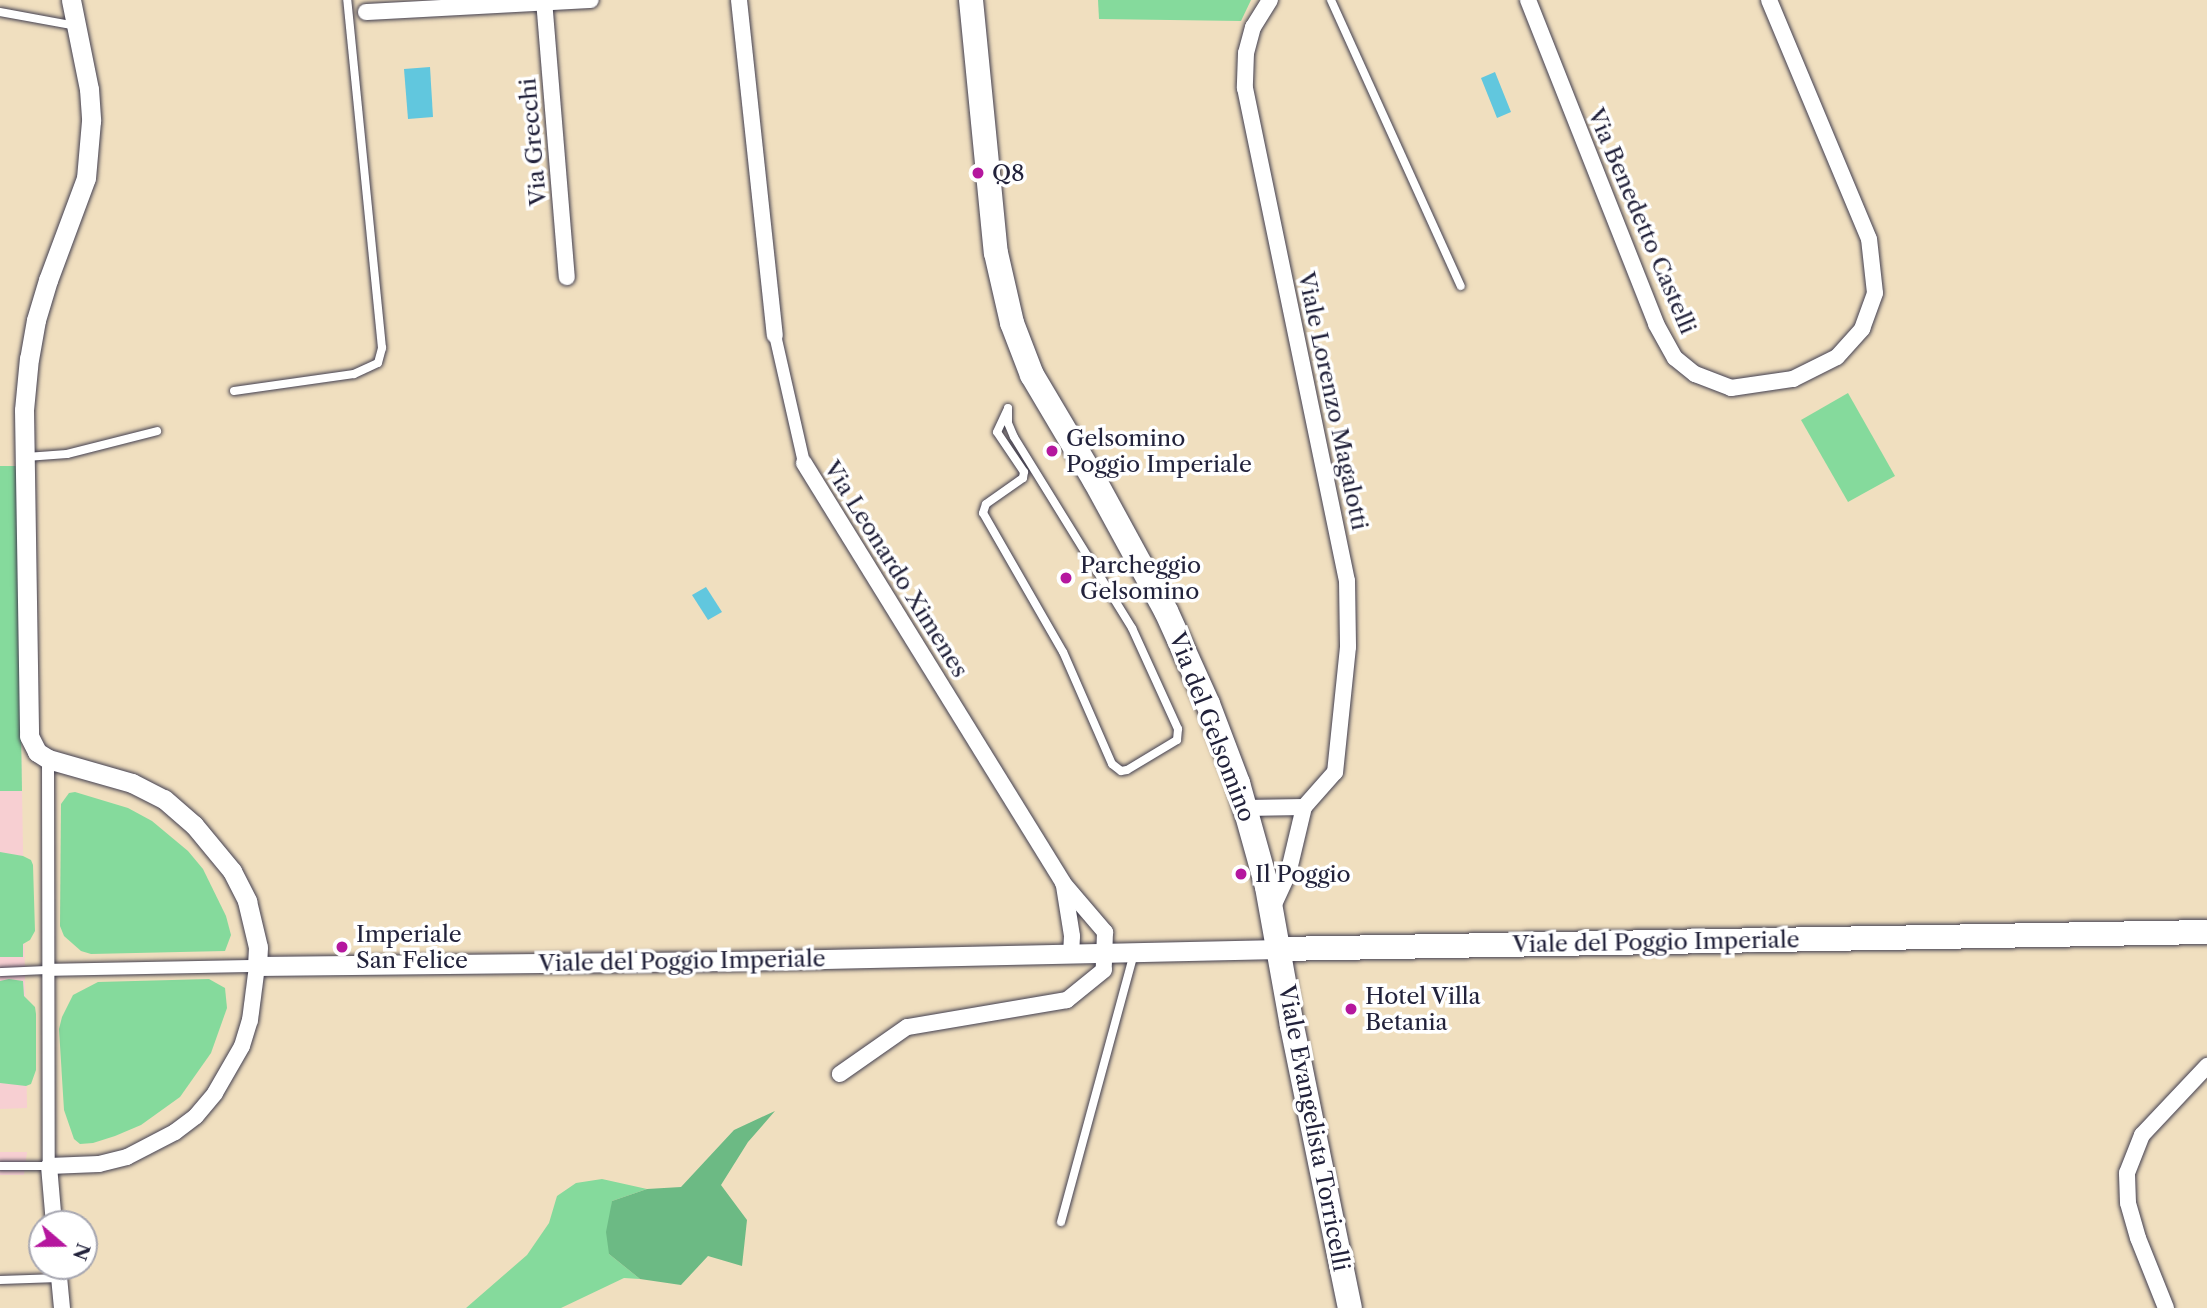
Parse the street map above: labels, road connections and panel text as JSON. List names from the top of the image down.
{
  "streets": {
    "main road": ["Via del Gelsomino", "Viale del Poggio Imperiale", "Viale Evangelista Torricelli"],
    "street": [
      "Via Grecchi",
      "Via Benedetto Castelli",
      "Viale Lorenzo Magalotti",
      "Via Leonardo Ximenes"
    ]
  },
  "crossings": [
    ["Via Leonardo Ximenes", "Viale del Poggio Imperiale"],
    ["Via del Gelsomino", "Viale del Poggio Imperiale"],
    ["Via del Gelsomino", "Viale Evangelista Torricelli"],
    ["Viale del Poggio Imperiale", "Viale Evangelista Torricelli"]
  ],
  "places": [
    "Q8",
    "Gelsomino Poggio Imperiale",
    "Parcheggio Gelsomino",
    "Il Poggio",
    "Imperiale San Felice",
    "Hotel Villa Betania"
  ],
  "north": "right"
}
